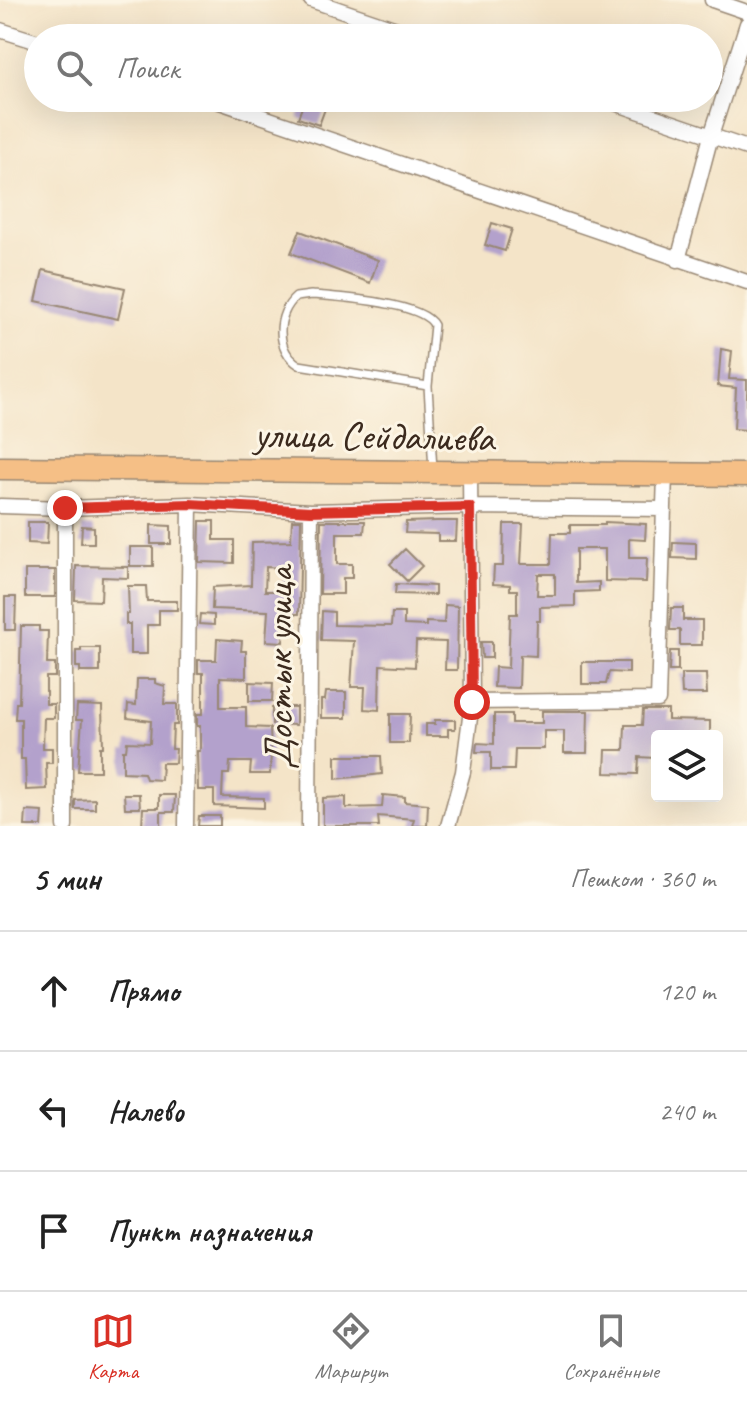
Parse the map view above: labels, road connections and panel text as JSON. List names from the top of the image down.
{
  "streets": {
    "main road": ["улица Сейдалиева"],
    "street": ["Достык улица"]
  },
  "page": {
    "search": "Поиск",
    "heading": ["5 мин", "Пешком · 360 m"],
    "list": [
      ["Прямо", "120 m"],
      ["Налево", "240 m"],
      "Пункт назначения"
    ],
    "nav": ["Карта", "Маршрут", "Сохранённые"]
  }
}
